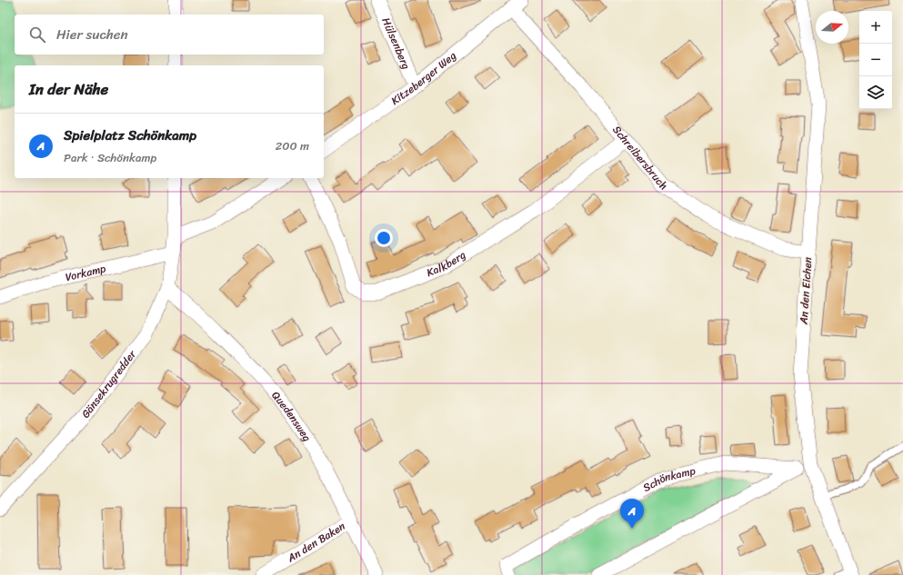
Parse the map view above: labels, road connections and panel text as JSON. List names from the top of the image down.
{
  "streets": {
    "street": [
      "Hülsenberg",
      "Kitzeberger Weg",
      "Schreibersbruch",
      "Kalkberg",
      "Vorkamp",
      "An den Eichen",
      "Gänsekrugredder",
      "Quedensweg",
      "Schönkamp",
      "An den Baken"
    ]
  },
  "crossings": [
    ["Hülsenberg", "Kitzeberger Weg"],
    ["Kitzeberger Weg", "Schreibersbruch"],
    ["Schreibersbruch", "Kalkberg"],
    ["Schreibersbruch", "An den Eichen"],
    ["Vorkamp", "Gänsekrugredder"],
    ["An den Eichen", "Schönkamp"],
    ["Gänsekrugredder", "Quedensweg"],
    ["Quedensweg", "An den Baken"]
  ],
  "north": "right",
  "page": {
    "map_buttons": ["+", "−"],
    "search": "Hier suchen",
    "heading": "In der Nähe",
    "list": [
      {
        "mark": "A",
        "name": "Spielplatz Schönkamp",
        "note": "Park · Schönkamp",
        "value": "200 m"
      }
    ],
    "pins": "A"
  }
}
